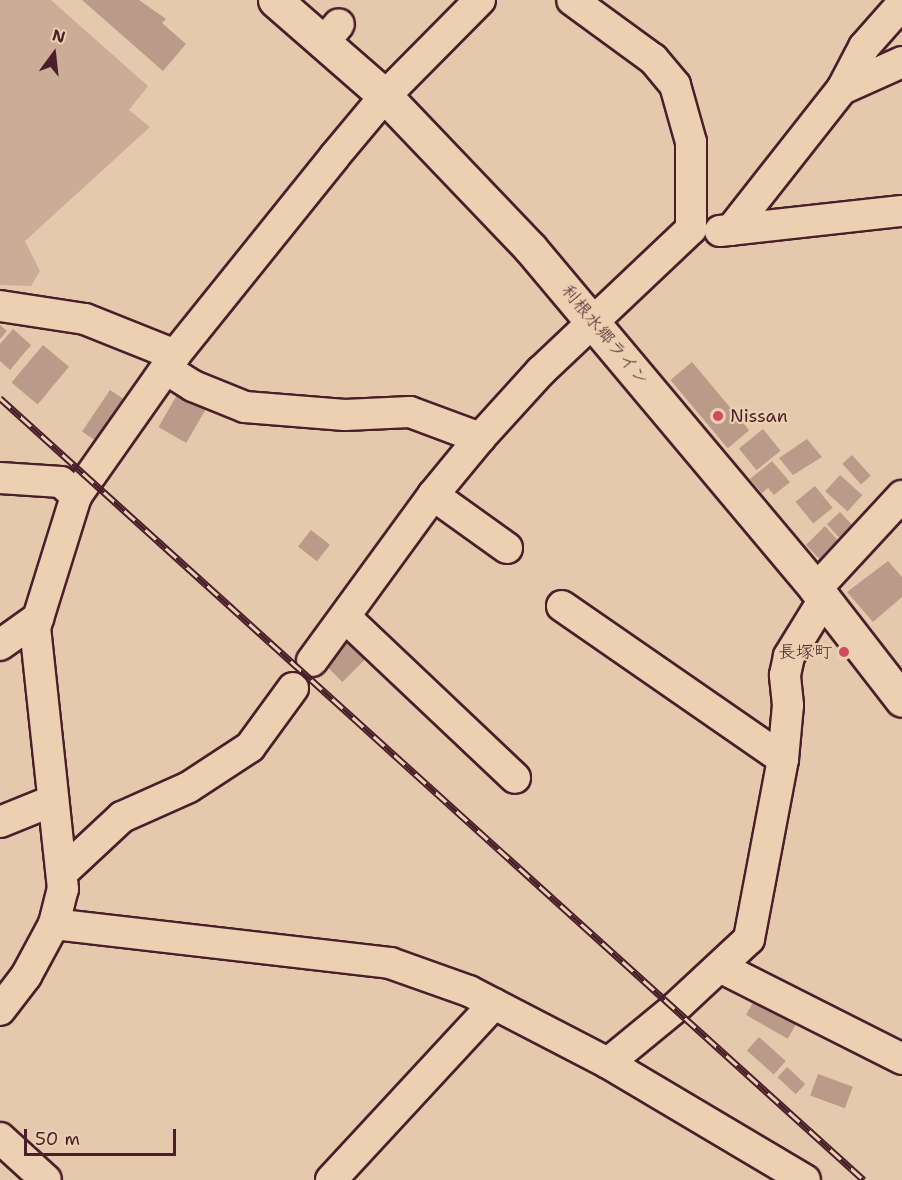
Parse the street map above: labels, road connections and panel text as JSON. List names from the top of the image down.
{
  "streets": {
    "highway": ["利根水郷ライン"]
  },
  "places": ["Nissan", "長塚町"],
  "scale_bar": "50 m",
  "north": "top"
}
